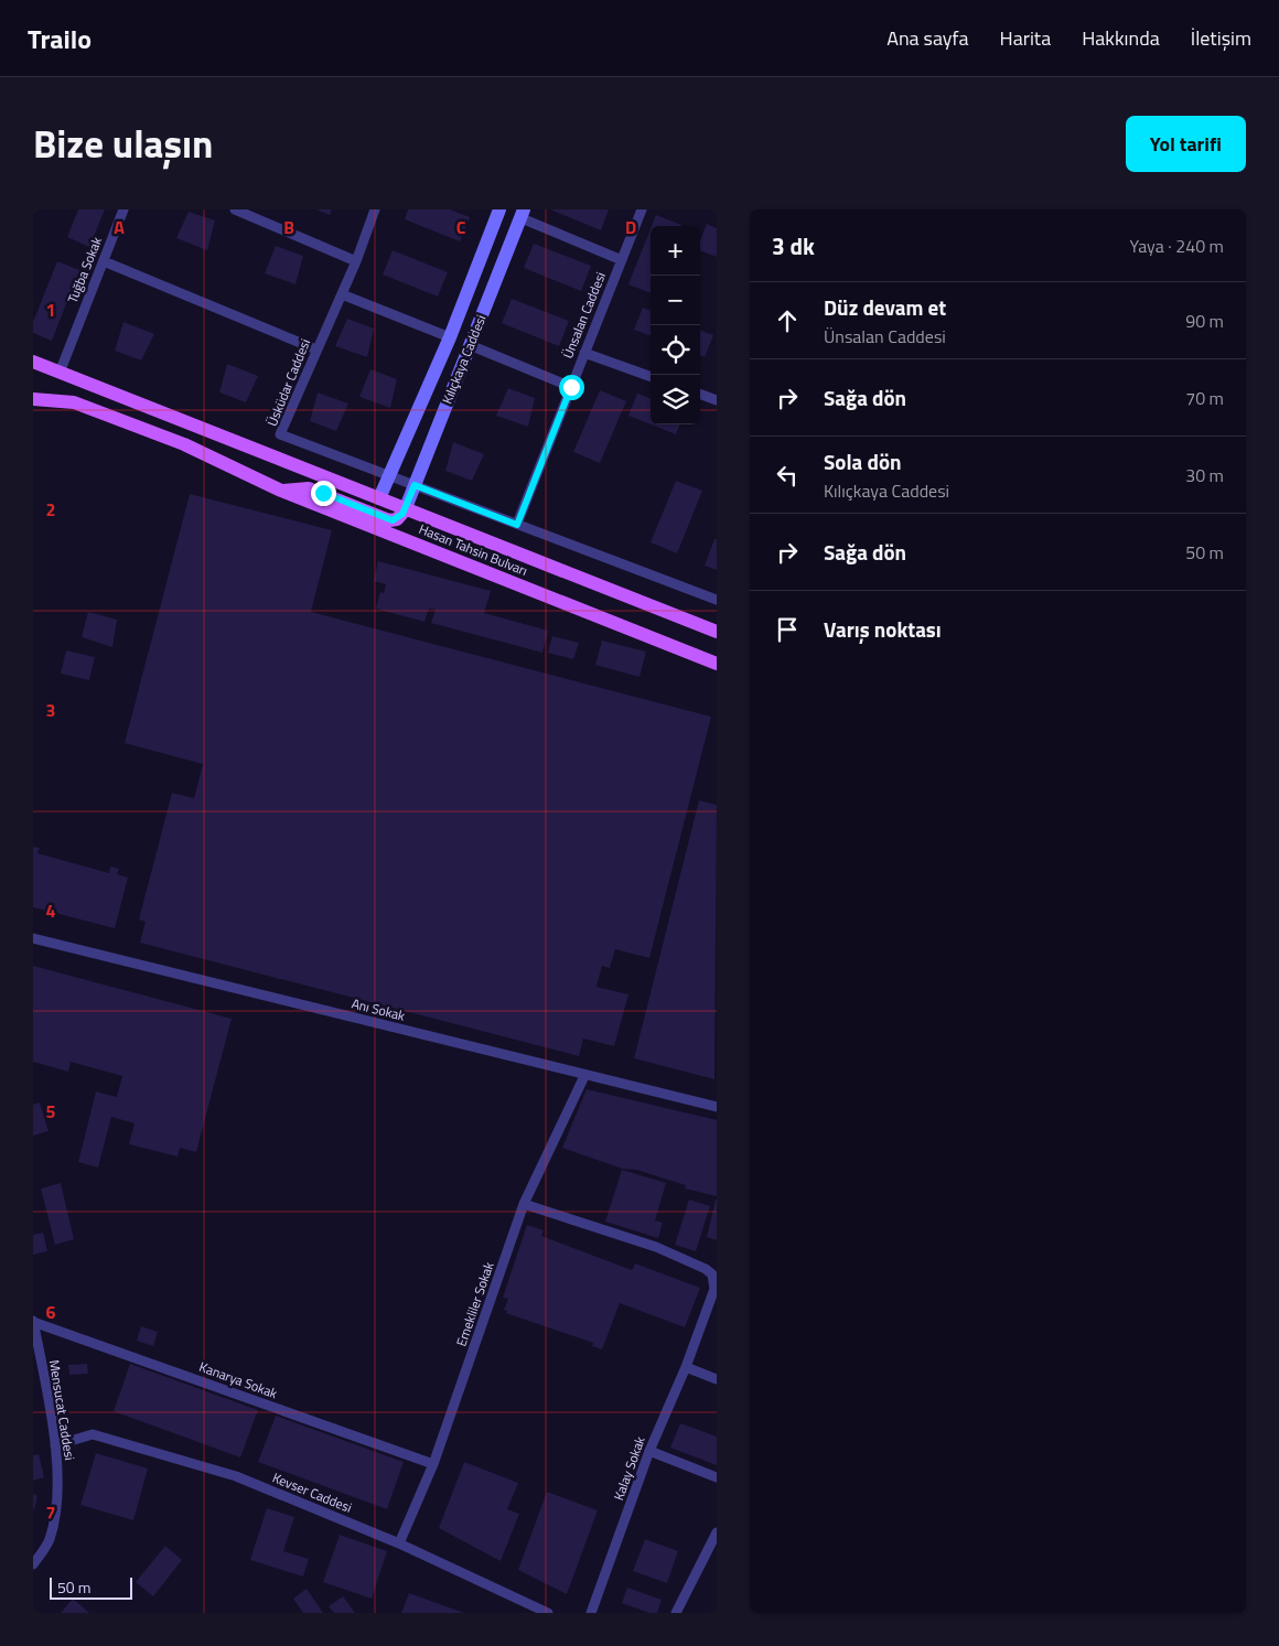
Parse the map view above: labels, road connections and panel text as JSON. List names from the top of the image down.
{
  "streets": {
    "main road": ["Hasan Tahsin Bulvarı"],
    "street": [
      "Tuğba Sokak",
      "Ünsalan Caddesi",
      "Kılıçkaya Caddesi",
      "Üsküdar Caddesi",
      "Anı Sokak",
      "Emekliler Sokak",
      "Kanarya Sokak",
      "Mensucat Caddesi",
      "Kalay Sokak",
      "Kevser Caddesi"
    ]
  },
  "crossings": [
    ["Tuğba Sokak", "Hasan Tahsin Bulvarı"],
    ["Ünsalan Caddesi", "Üsküdar Caddesi"],
    ["Kılıçkaya Caddesi", "Üsküdar Caddesi"],
    ["Kılıçkaya Caddesi", "Hasan Tahsin Bulvarı"],
    ["Anı Sokak", "Emekliler Sokak"],
    ["Emekliler Sokak", "Kanarya Sokak"],
    ["Emekliler Sokak", "Kalay Sokak"],
    ["Emekliler Sokak", "Kevser Caddesi"],
    ["Kanarya Sokak", "Mensucat Caddesi"],
    ["Mensucat Caddesi", "Kevser Caddesi"]
  ],
  "scale_bar": "50 m",
  "page": {
    "header": "Trailo",
    "nav": [
      "Ana sayfa",
      "Harita",
      "Hakkında",
      "İletişim"
    ],
    "title": "Bize ulaşın",
    "buttons": "Yol tarifi",
    "heading": ["3 dk", "Yaya · 240 m"],
    "map_buttons": ["+", "−"],
    "list": [
      ["Düz devam et", "Ünsalan Caddesi", "90 m"],
      ["Sağa dön", "70 m"],
      ["Sola dön", "Kılıçkaya Caddesi", "30 m"],
      ["Sağa dön", "50 m"],
      "Varış noktası"
    ],
    "scale": "50 m"
  },
  "grid": {
    "columns": [
      "A",
      "B",
      "C",
      "D"
    ],
    "rows": [
      "1",
      "2",
      "3",
      "4",
      "5",
      "6",
      "7"
    ]
  }
}
